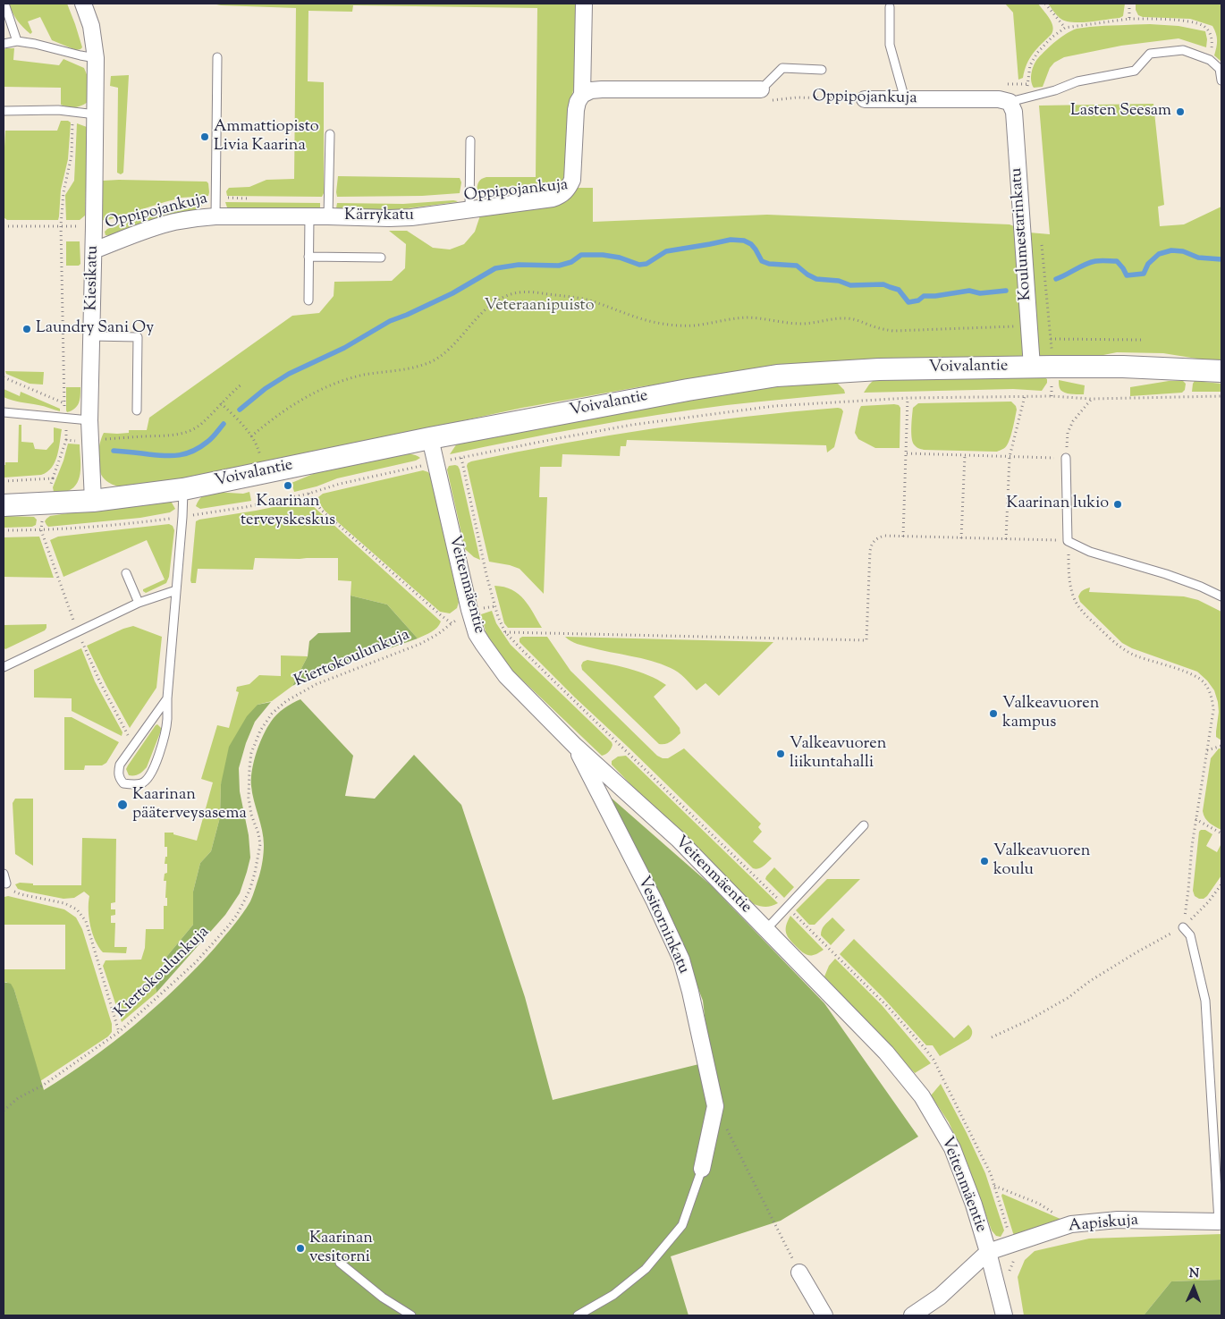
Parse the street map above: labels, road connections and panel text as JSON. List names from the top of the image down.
{
  "streets": {
    "street": [
      "Oppipojankuja",
      "Kärrykatu",
      "Koulumestarinkatu",
      "Kiesikatu",
      "Voivalantie",
      "Veitenmäentie",
      "Vesitorninkatu",
      "Aapiskuja"
    ],
    "path": ["Kiertokoulunkuja"]
  },
  "crossings": [
    ["Oppipojankuja", "Koulumestarinkatu"],
    ["Kärrykatu", "Kiesikatu"],
    ["Koulumestarinkatu", "Voivalantie"],
    ["Kiesikatu", "Voivalantie"],
    ["Voivalantie", "Veitenmäentie"],
    ["Veitenmäentie", "Vesitorninkatu"],
    ["Veitenmäentie", "Aapiskuja"]
  ],
  "parks": ["Veteraanipuisto"],
  "places": [
    "Lasten Seesam",
    "Ammattiopisto Livia Kaarina",
    "Laundry Sani Oy",
    "Kaarinan terveyskeskus",
    "Kaarinan lukio",
    "Valkeavuoren kampus",
    "Valkeavuoren liikuntahalli",
    "Kaarinan pääterveysasema",
    "Valkeavuoren koulu",
    "Kaarinan vesitorni"
  ],
  "north": "top"
}
